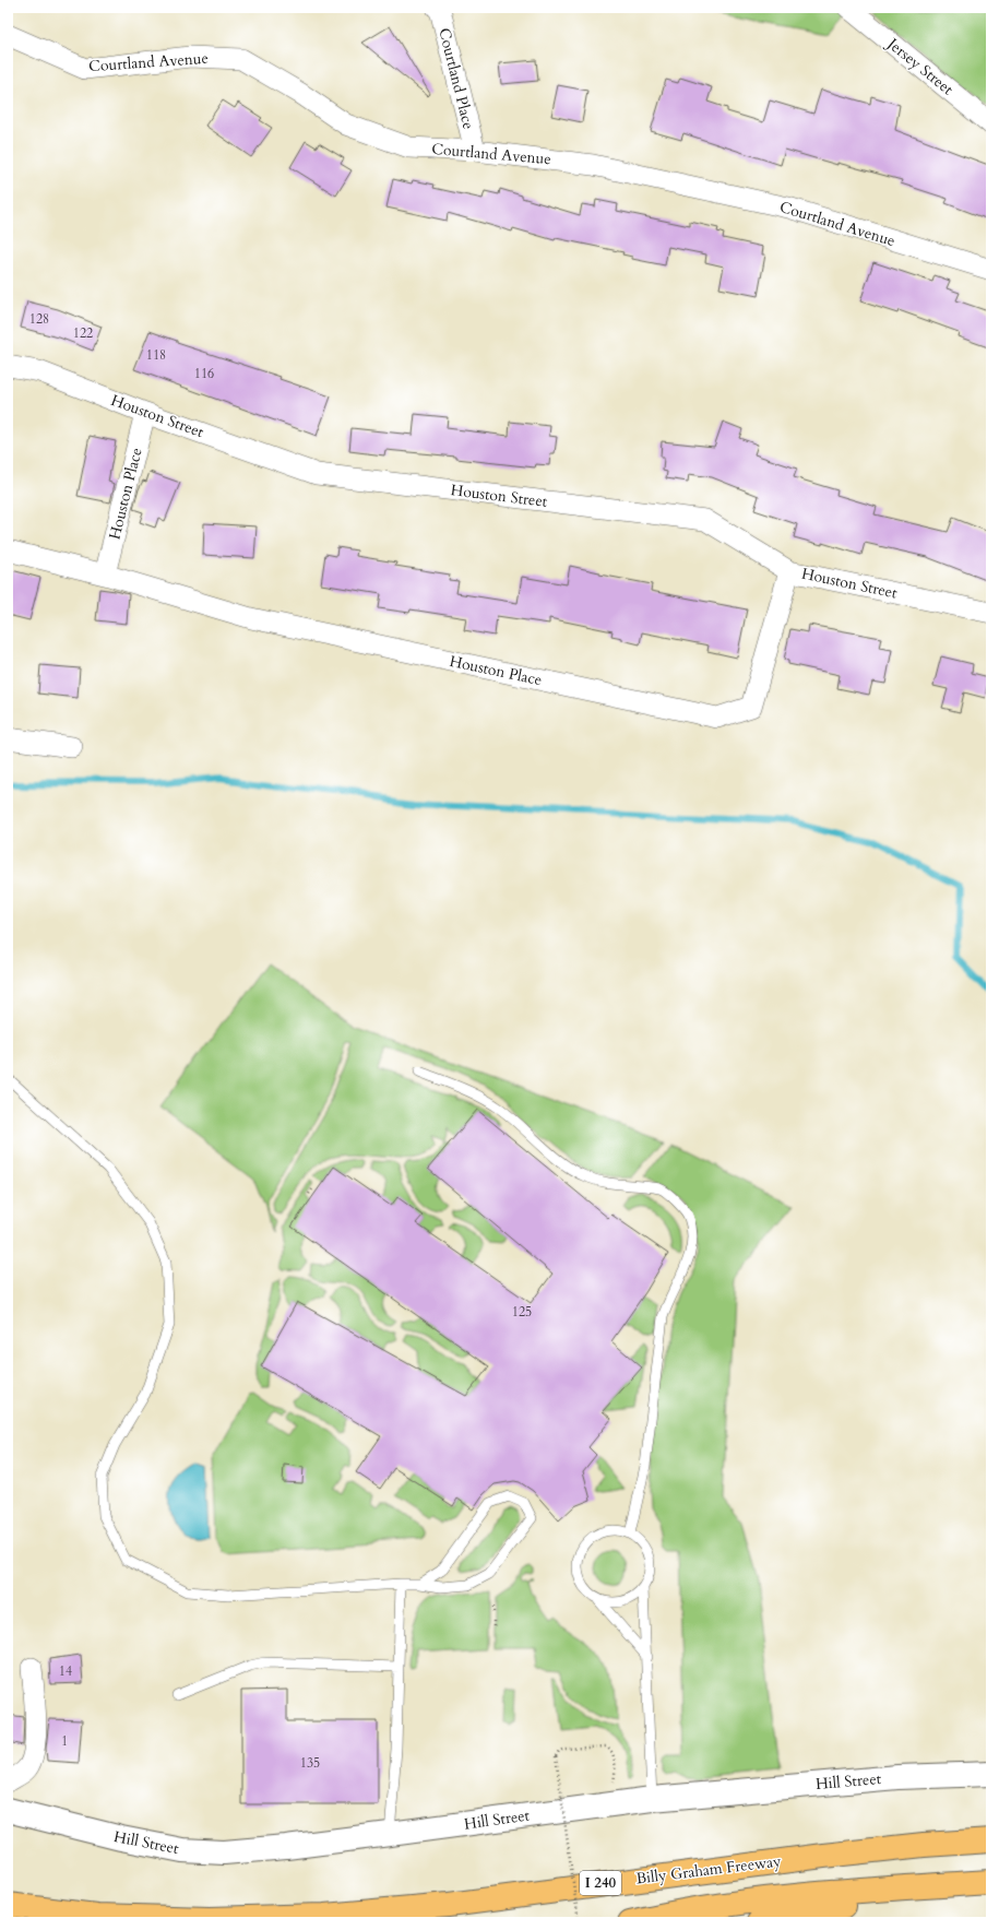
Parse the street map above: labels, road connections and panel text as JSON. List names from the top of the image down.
{
  "streets": {
    "highway": ["Billy Graham Freeway", "I 240"],
    "street": [
      "Courtland Avenue",
      "Jersey Street",
      "Courtland Place",
      "Houston Street",
      "Houston Place",
      "Hill Street"
    ]
  },
  "crossings": [
    ["Courtland Avenue", "Courtland Place"],
    ["Houston Street", "Houston Place"]
  ],
  "house_numbers": [
    "128",
    "122",
    "118",
    "116",
    "125",
    "14",
    "1",
    "135"
  ]
}
